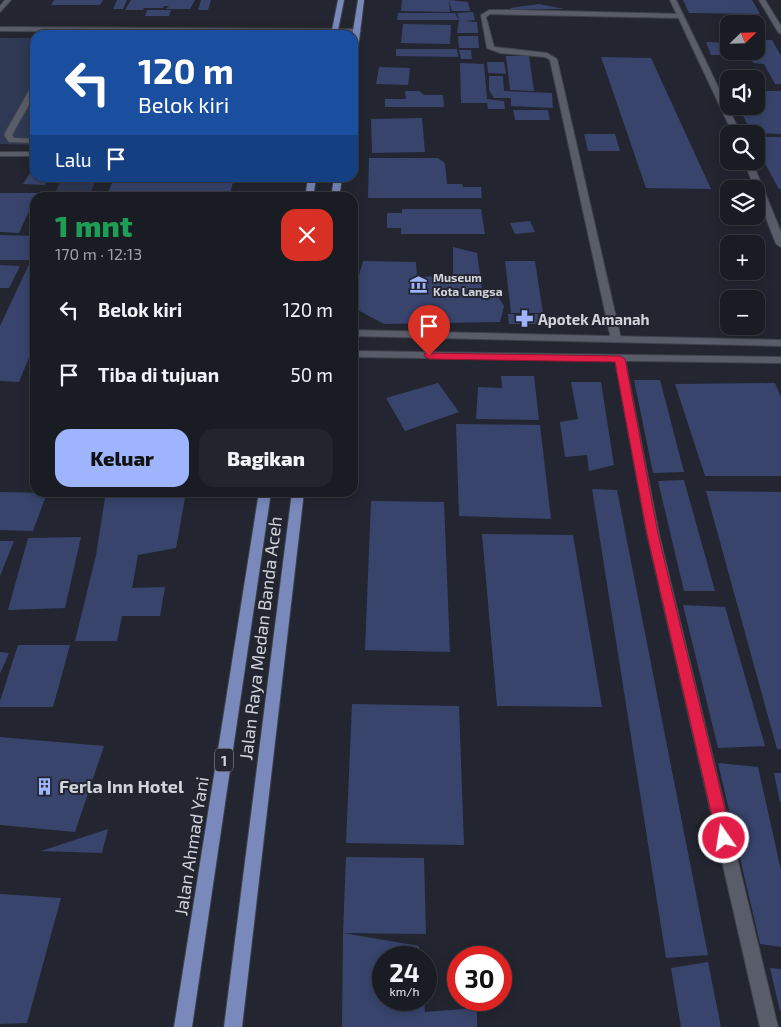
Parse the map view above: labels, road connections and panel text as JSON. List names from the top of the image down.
{
  "streets": {
    "main road": ["Jalan Raya Medan Banda Aceh", "1", "Jalan Ahmad Yani"]
  },
  "places": {
    "museum": ["Museum Kota Langsa"],
    "pharmacy": ["Apotek Amanah"],
    "building": ["Ferla Inn Hotel"]
  },
  "north": "top right",
  "page": {
    "map_buttons": ["+", "−"],
    "turn": ["120 m", "Belok kiri"],
    "then": "Lalu",
    "heading": ["1 mnt", "170 m · 12:13"],
    "list": [
      {
        "name": "Belok kiri",
        "value": "120 m"
      },
      {
        "name": "Tiba di tujuan",
        "value": "50 m"
      }
    ],
    "buttons": ["Keluar", "Bagikan"],
    "speed": "24 km/h",
    "limit": "30"
  }
}
